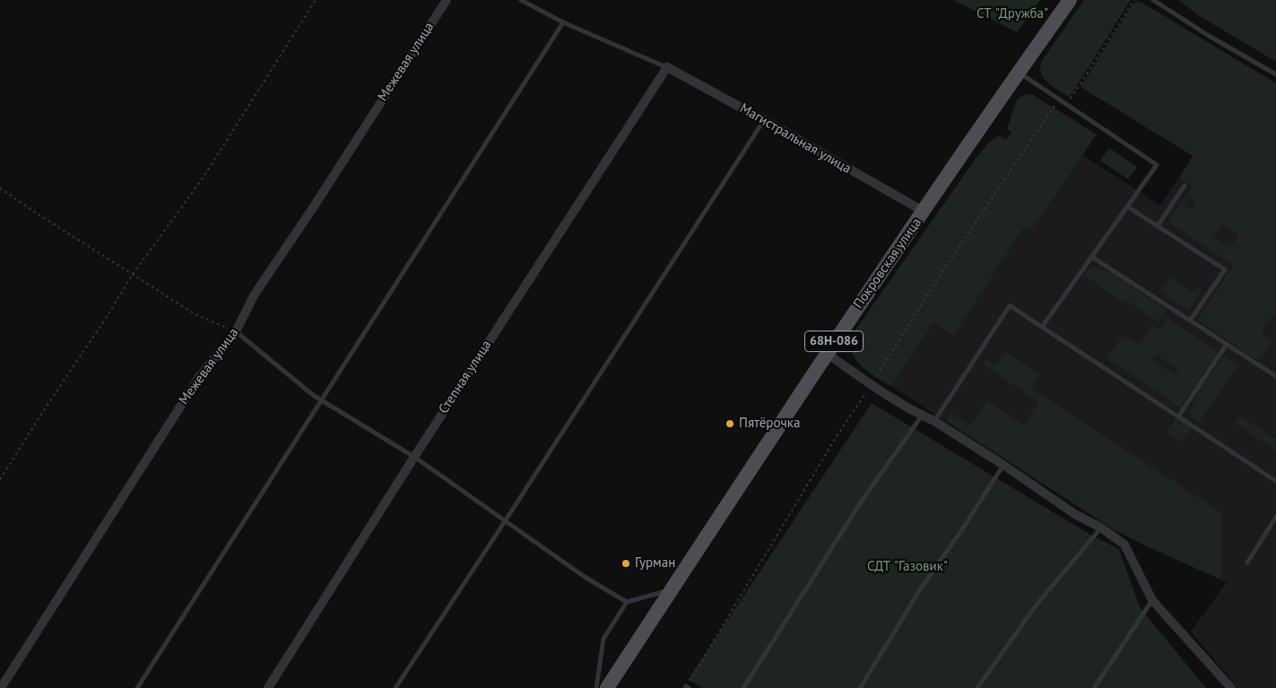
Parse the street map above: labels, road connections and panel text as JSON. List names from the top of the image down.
{
  "streets": {
    "main road": ["Покровская улица", "68Н-086"],
    "street": ["Межевая улица", "Магистральная улица", "Степная улица"]
  },
  "crossings": [
    ["Магистральная улица", "Покровская улица"],
    ["Магистральная улица", "Степная улица"]
  ],
  "parks": ["СТ \"Дружба\"", "СДТ \"Газовик\""],
  "places": ["Пятёрочка", "Гурман"]
}
